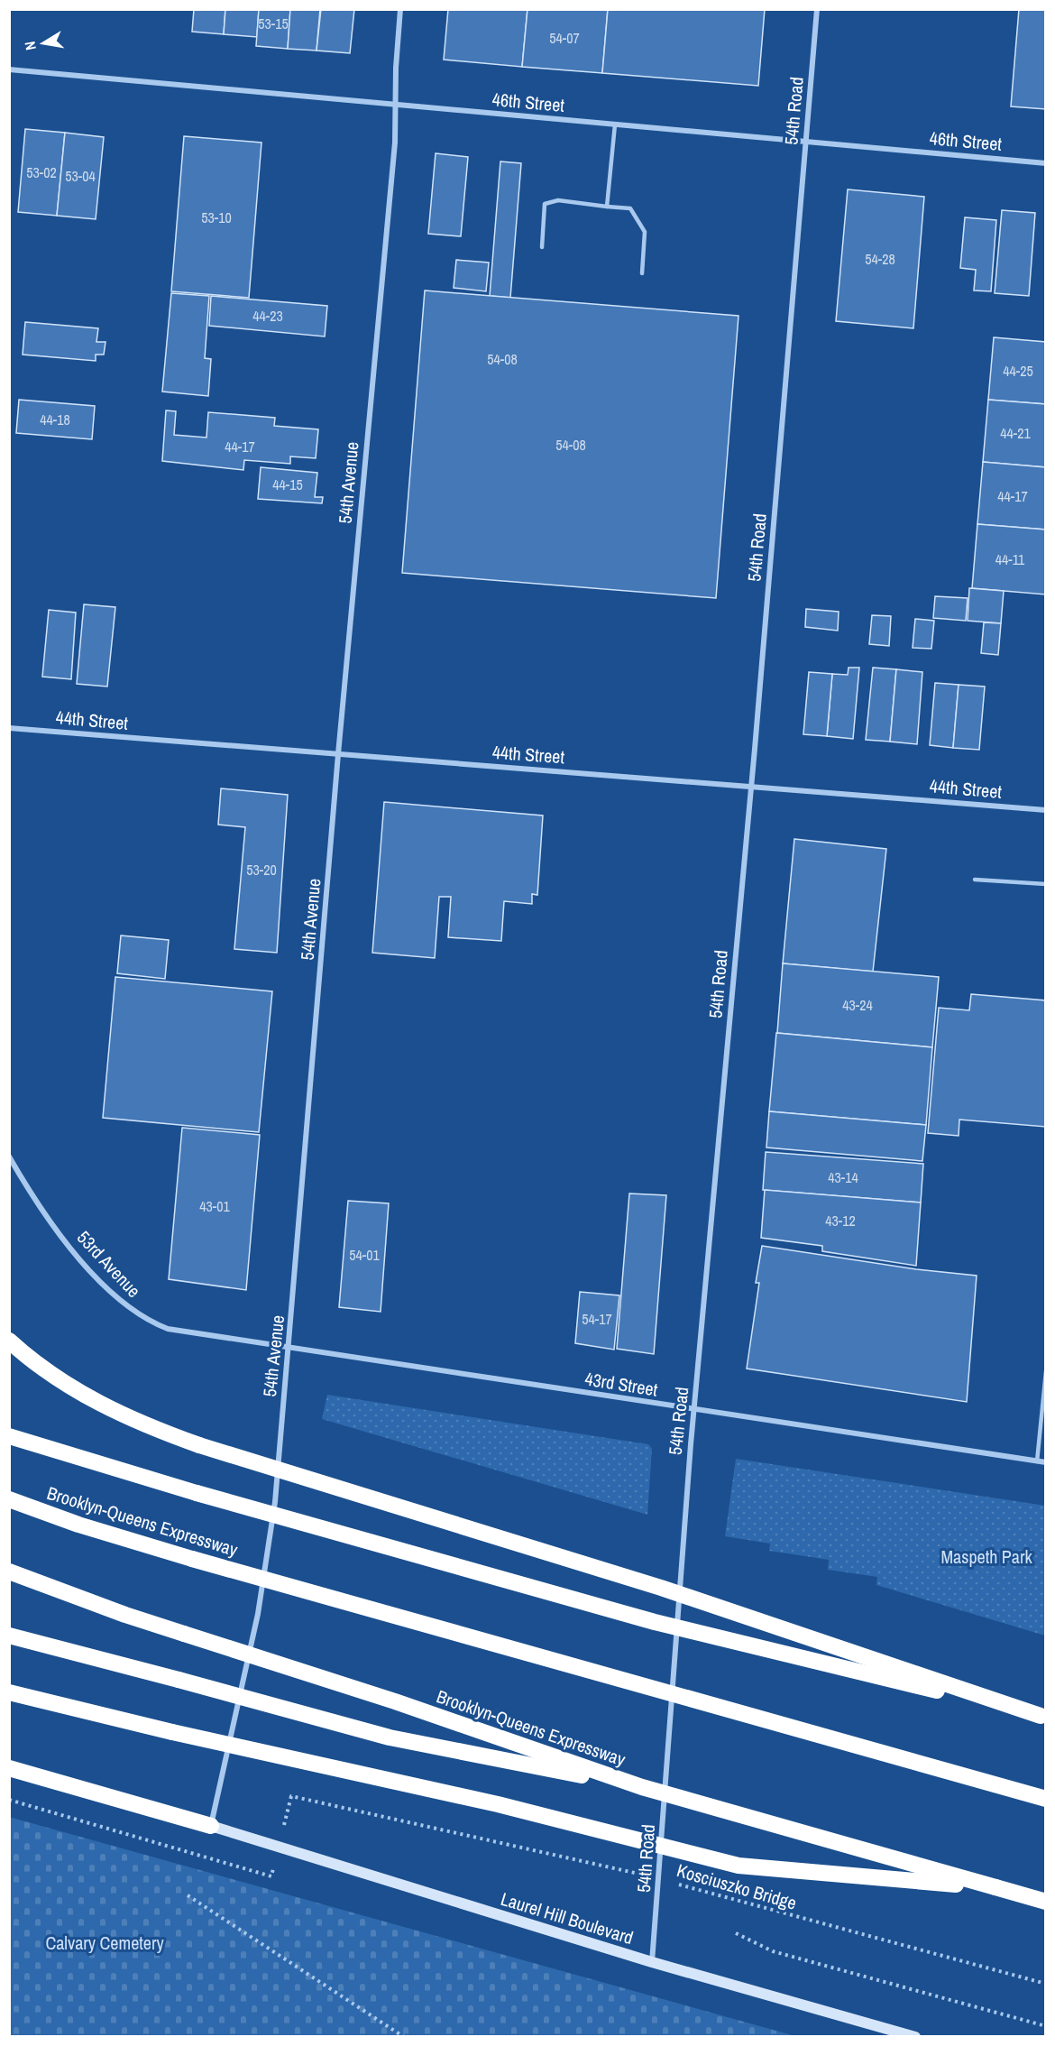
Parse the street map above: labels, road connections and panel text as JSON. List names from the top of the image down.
{
  "streets": {
    "highway": ["Brooklyn-Queens Expressway"],
    "main road": ["Laurel Hill Boulevard"],
    "street": [
      "46th Street",
      "54th Road",
      "54th Avenue",
      "44th Street",
      "53rd Avenue",
      "43rd Street"
    ],
    "path": ["Kosciuszko Bridge"]
  },
  "crossings": [
    ["46th Street", "54th Road"],
    ["46th Street", "54th Avenue"],
    ["54th Road", "44th Street"],
    ["54th Road", "43rd Street"],
    ["54th Road", "Kosciuszko Bridge"],
    ["54th Road", "Laurel Hill Boulevard"],
    ["54th Avenue", "44th Street"],
    ["54th Avenue", "53rd Avenue"],
    ["54th Avenue", "43rd Street"],
    ["54th Avenue", "Laurel Hill Boulevard"],
    ["53rd Avenue", "43rd Street"]
  ],
  "parks": ["Maspeth Park", "Calvary Cemetery"],
  "house_numbers": [
    "53-15",
    "54-07",
    "53-02",
    "53-04",
    "53-10",
    "54-28",
    "44-23",
    "54-08",
    "44-25",
    "44-18",
    "44-21",
    "54-08",
    "44-17",
    "44-15",
    "44-17",
    "44-11",
    "53-20",
    "43-24",
    "43-14",
    "43-01",
    "43-12",
    "54-01",
    "54-17"
  ],
  "north": "left"
}
